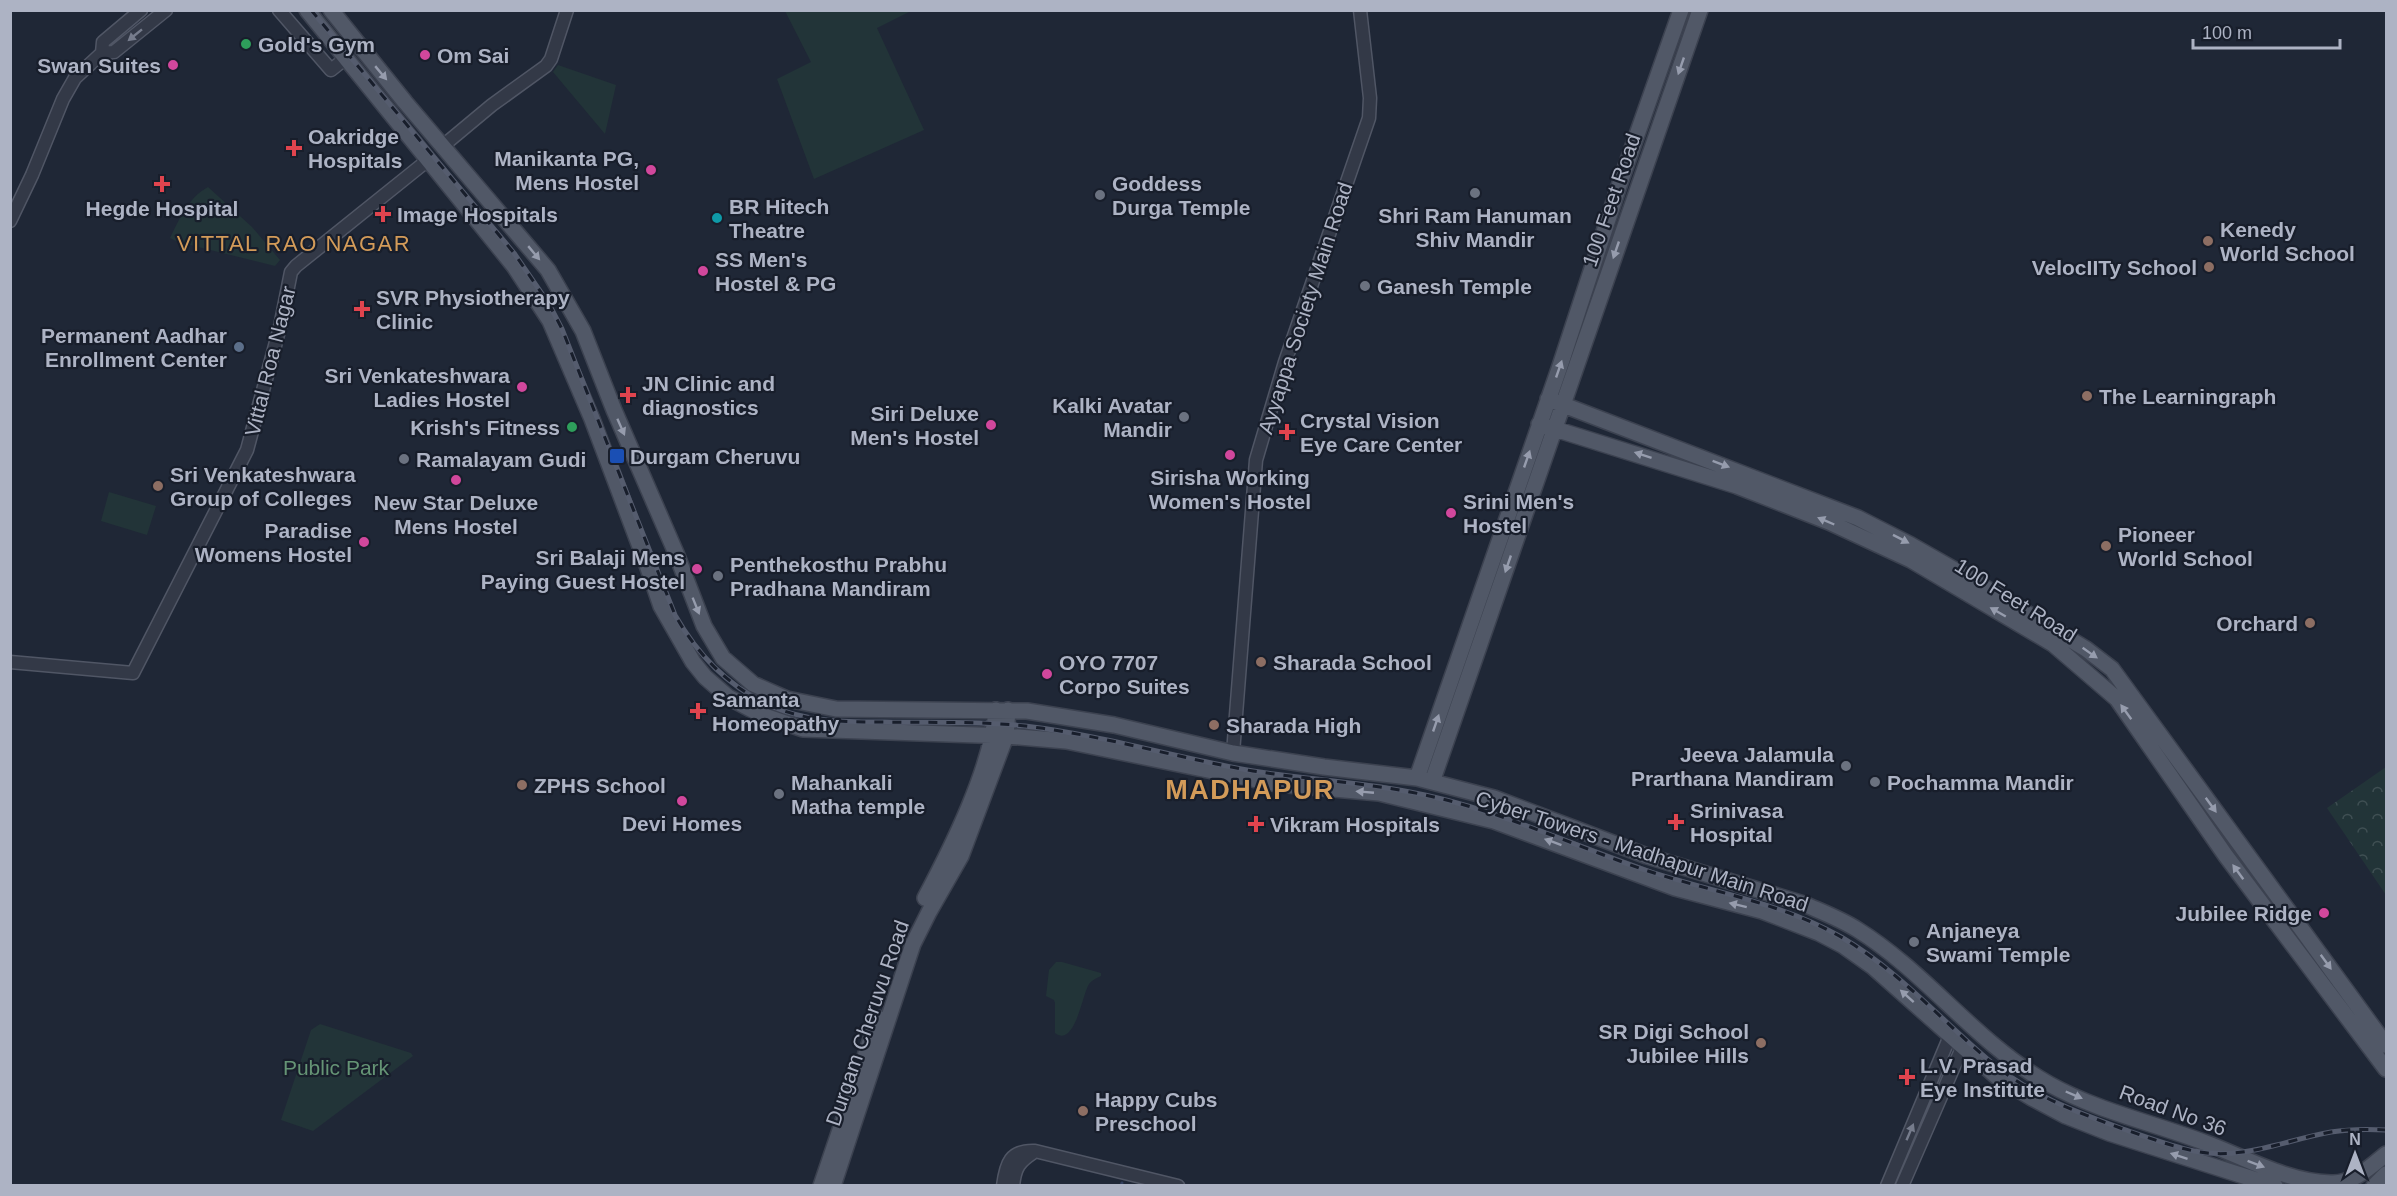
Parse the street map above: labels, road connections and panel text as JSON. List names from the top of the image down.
{
  "streets": {
    "main road": [
      "100 Feet Road",
      "Cyber Towers - Madhapur Main Road",
      "Durgam Cheruvu Road",
      "Road No 36"
    ],
    "street": ["Ayyappa Society Main Road", "Vittal Roa Nagar"]
  },
  "crossings": [
    ["Ayyappa Society Main Road", "Cyber Towers - Madhapur Main Road"],
    ["Vittal Roa Nagar", "Cyber Towers - Madhapur Main Road"],
    ["Cyber Towers - Madhapur Main Road", "Durgam Cheruvu Road"],
    ["Cyber Towers - Madhapur Main Road", "Road No 36"]
  ],
  "districts": ["VITTAL RAO NAGAR", "MADHAPUR"],
  "parks": ["Public Park"],
  "places": {
    "other": [
      "Gold's Gym",
      "Om Sai",
      "Swan Suites",
      "Manikanta PG, Mens Hostel",
      "Shri Ram Hanuman Shiv Mandir",
      "Goddess Durga Temple",
      "BR Hitech Theatre",
      "Kenedy World School",
      "VelocIITy School",
      "SS Men's Hostel & PG",
      "Ganesh Temple",
      "Permanent Aadhar Enrollment Center",
      "Sri Venkateshwara Ladies Hostel",
      "The Learningraph",
      "Kalki Avatar Mandir",
      "Siri Deluxe Men's Hostel",
      "Krish's Fitness",
      "Sirisha Working Women's Hostel",
      "Ramalayam Gudi",
      "New Star Deluxe Mens Hostel",
      "Sri Venkateshwara Group of Colleges",
      "Srini Men's Hostel",
      "Paradise Womens Hostel",
      "Pioneer World School",
      "Sri Balaji Mens Paying Guest Hostel",
      "Penthekosthu Prabhu Pradhana Mandiram",
      "Orchard",
      "Sharada School",
      "OYO 7707 Corpo Suites",
      "Sharada High",
      "Jeeva Jalamula Prarthana Mandiram",
      "Pochamma Mandir",
      "ZPHS School",
      "Mahankali Matha temple",
      "Devi Homes",
      "Jubilee Ridge",
      "Anjaneya Swami Temple",
      "SR Digi School Jubilee Hills",
      "Happy Cubs Preschool"
    ],
    "health": [
      "Oakridge Hospitals",
      "Hegde Hospital",
      "Image Hospitals",
      "SVR Physiotherapy Clinic",
      "JN Clinic and diagnostics",
      "Crystal Vision Eye Care Center",
      "Samanta Homeopathy",
      "Srinivasa Hospital",
      "Vikram Hospitals",
      "L.V. Prasad Eye Institute"
    ],
    "transit": ["Durgam Cheruvu"]
  },
  "scale_bar": "100 m",
  "north": "top"
}
